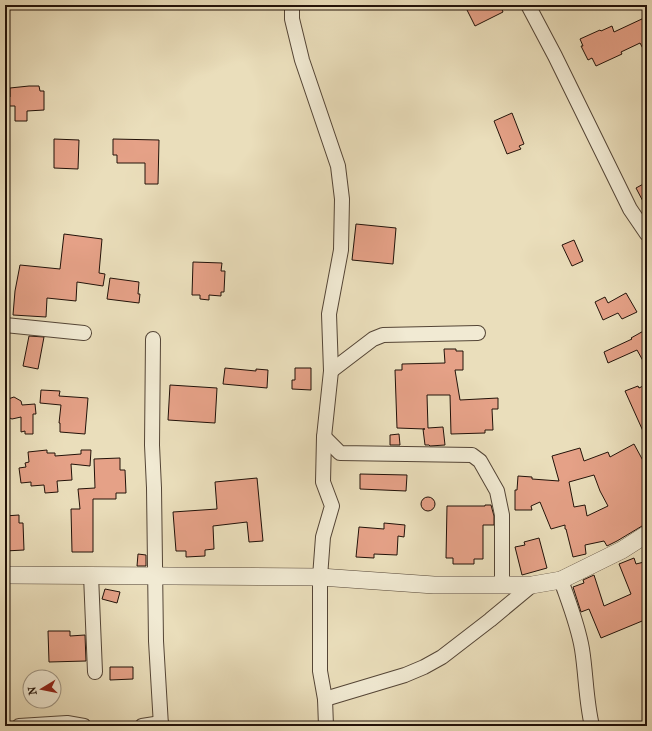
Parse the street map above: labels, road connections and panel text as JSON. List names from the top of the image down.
{
  "north": "left"
}
